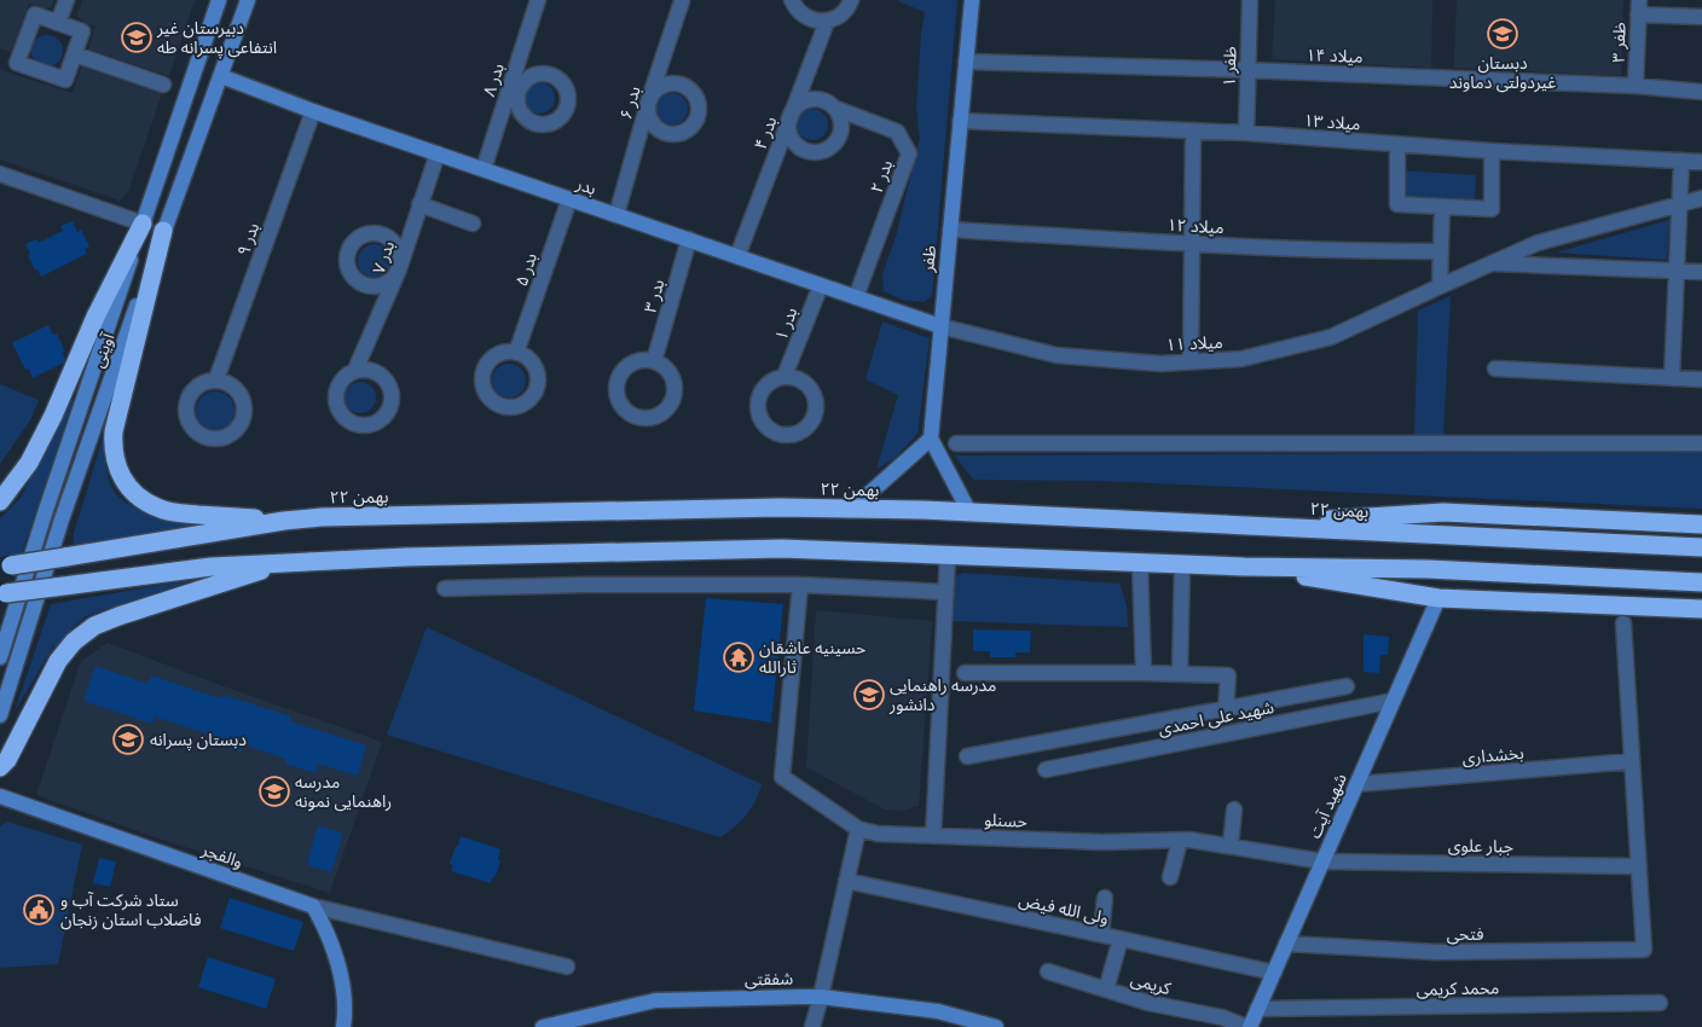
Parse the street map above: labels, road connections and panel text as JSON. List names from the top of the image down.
{
  "streets": {
    "highway": ["۲۲ بهمن"],
    "street": [
      "ظفر ۳",
      "میلاد ۱۴",
      "ظفر ۱",
      "بدر ۸",
      "بدر ۶",
      "میلاد ۱۳",
      "بدر ۴",
      "بدر ۲",
      "بدر",
      "میلاد ۱۲",
      "بدر ۹",
      "بدر ۷",
      "ظفر",
      "بدر ۵",
      "بدر ۳",
      "بدر ۱",
      "میلاد ۱۱",
      "آوینی",
      "شهید علی احمدی",
      "بخشداری",
      "شهید آیت",
      "حسنلو",
      "جبار علوی",
      "والفجر",
      "ولی الله فیض",
      "فتحی",
      "شفقتی",
      "کریمی",
      "محمد کریمی"
    ]
  },
  "crossings": [
    ["ظفر ۳", "میلاد ۱۴"],
    ["میلاد ۱۴", "ظفر ۱"],
    ["میلاد ۱۴", "ظفر"],
    ["ظفر ۱", "میلاد ۱۳"],
    ["بدر ۸", "بدر"],
    ["بدر ۶", "بدر"],
    ["میلاد ۱۳", "ظفر"],
    ["بدر ۴", "بدر ۲"],
    ["بدر ۴", "بدر"],
    ["بدر ۲", "بدر"],
    ["بدر", "بدر ۹"],
    ["بدر", "بدر ۷"],
    ["بدر", "ظفر"],
    ["بدر", "بدر ۵"],
    ["بدر", "بدر ۳"],
    ["بدر", "بدر ۱"],
    ["بدر", "میلاد ۱۱"],
    ["بدر", "آوینی"],
    ["میلاد ۱۲", "ظفر"],
    ["ظفر", "میلاد ۱۱"],
    ["شهید علی احمدی", "شهید آیت"],
    ["بخشداری", "شهید آیت"],
    ["شهید آیت", "حسنلو"],
    ["شهید آیت", "جبار علوی"],
    ["شهید آیت", "ولی الله فیض"],
    ["شهید آیت", "فتحی"],
    ["شهید آیت", "کریمی"],
    ["شهید آیت", "محمد کریمی"],
    ["حسنلو", "جبار علوی"],
    ["جبار علوی", "فتحی"]
  ],
  "places": {
    "school or university": [
      "دبستان غیردولتی دماوند",
      "دبیرستان غیر انتفاعی پسرانه طه",
      "مدرسه راهنمایی دانشور",
      "دبستان پسرانه",
      "مدرسه راهنمایی نمونه"
    ],
    "temple": ["حسینیه عاشقان ثارالله"],
    "public building": ["ستاد شرکت آب و فاضلاب استان زنجان"]
  }
}
